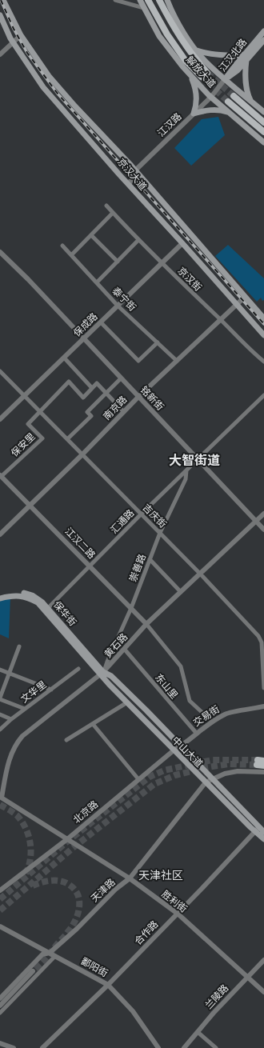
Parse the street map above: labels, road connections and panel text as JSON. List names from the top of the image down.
{
  "streets": {
    "main road": [
      "江汉北路",
      "解放大道",
      "京汉大道",
      "保华街",
      "中山大道"
    ],
    "street": [
      "江汉路",
      "京汉街",
      "泰宁街",
      "保成路",
      "铭新街",
      "南京路",
      "保安里",
      "吉庆街",
      "汇通路",
      "江汉二路",
      "崇善路",
      "黄石路",
      "东山里",
      "文华里",
      "交易街",
      "北京路",
      "天津路",
      "胜利街",
      "合作路",
      "鄱阳街",
      "兰陵路"
    ]
  },
  "crossings": [
    ["江汉北路", "解放大道"],
    ["江汉北路", "江汉路"],
    ["解放大道", "江汉路"],
    ["江汉路", "京汉大道"],
    ["京汉大道", "保成路"],
    ["京汉大道", "南京路"],
    ["京汉街", "保成路"],
    ["京汉街", "南京路"],
    ["泰宁街", "保成路"],
    ["泰宁街", "南京路"],
    ["保成路", "铭新街"],
    ["保成路", "吉庆街"],
    ["铭新街", "南京路"],
    ["铭新街", "汇通路"],
    ["铭新街", "黄石路"],
    ["南京路", "吉庆街"],
    ["南京路", "江汉二路"],
    ["保安里", "吉庆街"],
    ["保安里", "江汉二路"],
    ["吉庆街", "汇通路"],
    ["吉庆街", "崇善路"],
    ["吉庆街", "黄石路"],
    ["汇通路", "江汉二路"],
    ["汇通路", "崇善路"],
    ["汇通路", "保华街"],
    ["江汉二路", "崇善路"],
    ["江汉二路", "黄石路"],
    ["崇善路", "保华街"],
    ["崇善路", "黄石路"],
    ["崇善路", "中山大道"],
    ["保华街", "黄石路"],
    ["保华街", "中山大道"],
    ["黄石路", "东山里"],
    ["黄石路", "中山大道"],
    ["黄石路", "胜利街"],
    ["东山里", "交易街"],
    ["交易街", "中山大道"],
    ["交易街", "北京路"],
    ["中山大道", "北京路"],
    ["中山大道", "天津路"],
    ["中山大道", "合作路"],
    ["北京路", "胜利街"],
    ["天津路", "胜利街"],
    ["天津路", "鄱阳街"],
    ["胜利街", "合作路"],
    ["胜利街", "兰陵路"],
    ["合作路", "鄱阳街"]
  ],
  "districts": ["大智街道", "天津社区"]
}
